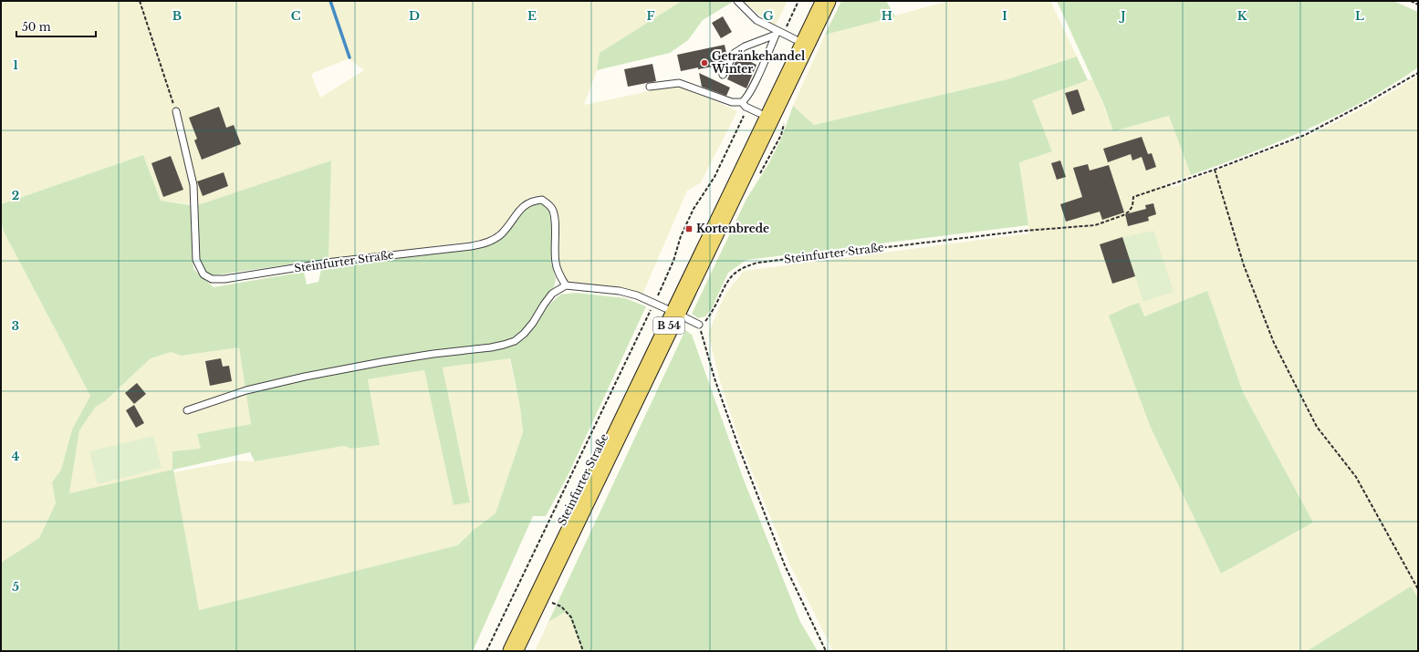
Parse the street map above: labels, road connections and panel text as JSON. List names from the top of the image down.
{
  "streets": {
    "main road": ["Steinfurter Straße", "B 54"]
  },
  "places": {
    "other": ["Getränkehandel Winter"],
    "transit": ["Kortenbrede"]
  },
  "scale_bar": "50 m",
  "grid": {
    "columns": [
      "B",
      "C",
      "D",
      "E",
      "F",
      "G",
      "H",
      "I",
      "J",
      "K",
      "L"
    ],
    "rows": [
      "1",
      "2",
      "3",
      "4",
      "5"
    ]
  }
}
